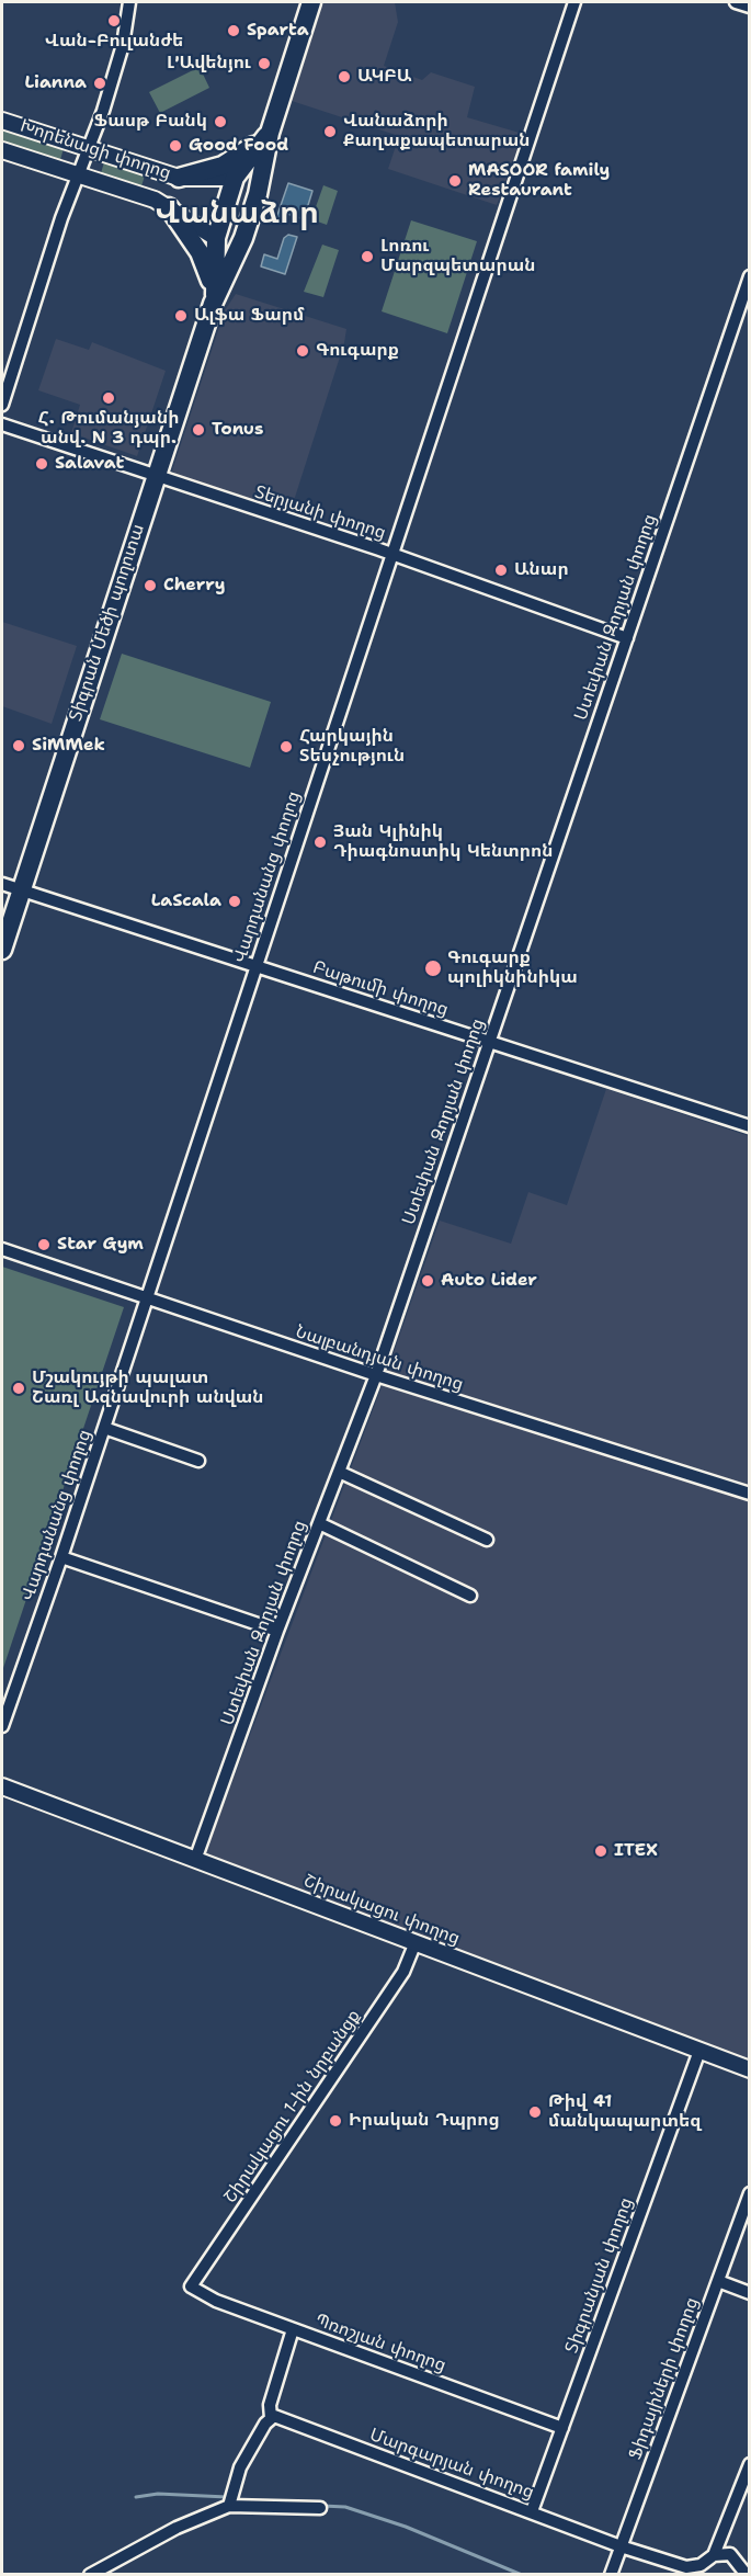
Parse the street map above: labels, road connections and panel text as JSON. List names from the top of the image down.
{
  "streets": {
    "main road": ["Խորենացի փողոց", "Տիգրան Մեծի պողոտա"],
    "street": [
      "Տերյանի փողոց",
      "Ստեփան Զորյան փողոց",
      "Վարդանանց փողոց",
      "Բաթումի փողոց",
      "Նալբանդյան փողոց",
      "Շիրակացու փողոց",
      "Շիրակացու 1-ին նրբանցք",
      "Տիգրանյան փողոց",
      "Պռոշյան փողոց",
      "Ֆիդայիների փողոց",
      "Մարգարյան փողոց"
    ]
  },
  "crossings": [
    ["Խորենացի փողոց", "Տիգրան Մեծի պողոտա"],
    ["Տերյանի փողոց", "Ստեփան Զորյան փողոց"],
    ["Տերյանի փողոց", "Տիգրան Մեծի պողոտա"],
    ["Տերյանի փողոց", "Վարդանանց փողոց"],
    ["Ստեփան Զորյան փողոց", "Բաթումի փողոց"],
    ["Ստեփան Զորյան փողոց", "Նալբանդյան փողոց"],
    ["Ստեփան Զորյան փողոց", "Շիրակացու փողոց"],
    ["Տիգրան Մեծի պողոտա", "Բաթումի փողոց"],
    ["Վարդանանց փողոց", "Բաթումի փողոց"],
    ["Վարդանանց փողոց", "Նալբանդյան փողոց"],
    ["Շիրակացու փողոց", "Շիրակացու 1-ին նրբանցք"],
    ["Շիրակացու փողոց", "Տիգրանյան փողոց"],
    ["Շիրակացու 1-ին նրբանցք", "Պռոշյան փողոց"],
    ["Տիգրանյան փողոց", "Պռոշյան փողոց"],
    ["Տիգրանյան փողոց", "Մարգարյան փողոց"],
    ["Ֆիդայիների փողոց", "Մարգարյան փողոց"]
  ],
  "districts": ["Վանաձոր"],
  "places": [
    "Վան-Բուլանժե",
    "Sparta",
    "Լ'Ավենյու",
    "ԱԿԲԱ",
    "Lianna",
    "Ֆասթ Բանկ",
    "Վանաձորի Քաղաքապետարան",
    "Good Food",
    "MASOOR family Restaurant",
    "Լոռու Մարզպետարան",
    "Ալֆա Ֆարմ",
    "Գուգարք",
    "Հ. Թումանյանի անվ. N 3 դպր.",
    "Tonus",
    "Salavat",
    "Անար",
    "Cherry",
    "SiMMek",
    "Հարկային Տեսչություն",
    "Յան Կլինիկ Դիագնոստիկ Կենտրոն",
    "LaScala",
    "Գուգարք պոլիկնինիկա",
    "Star Gym",
    "Auto Lider",
    "Մշակույթի պալատ Շառլ Ազնավուրի անվան",
    "ITEX",
    "Թիվ 41 մանկապարտեզ",
    "Իրական Դպրոց"
  ]
}
